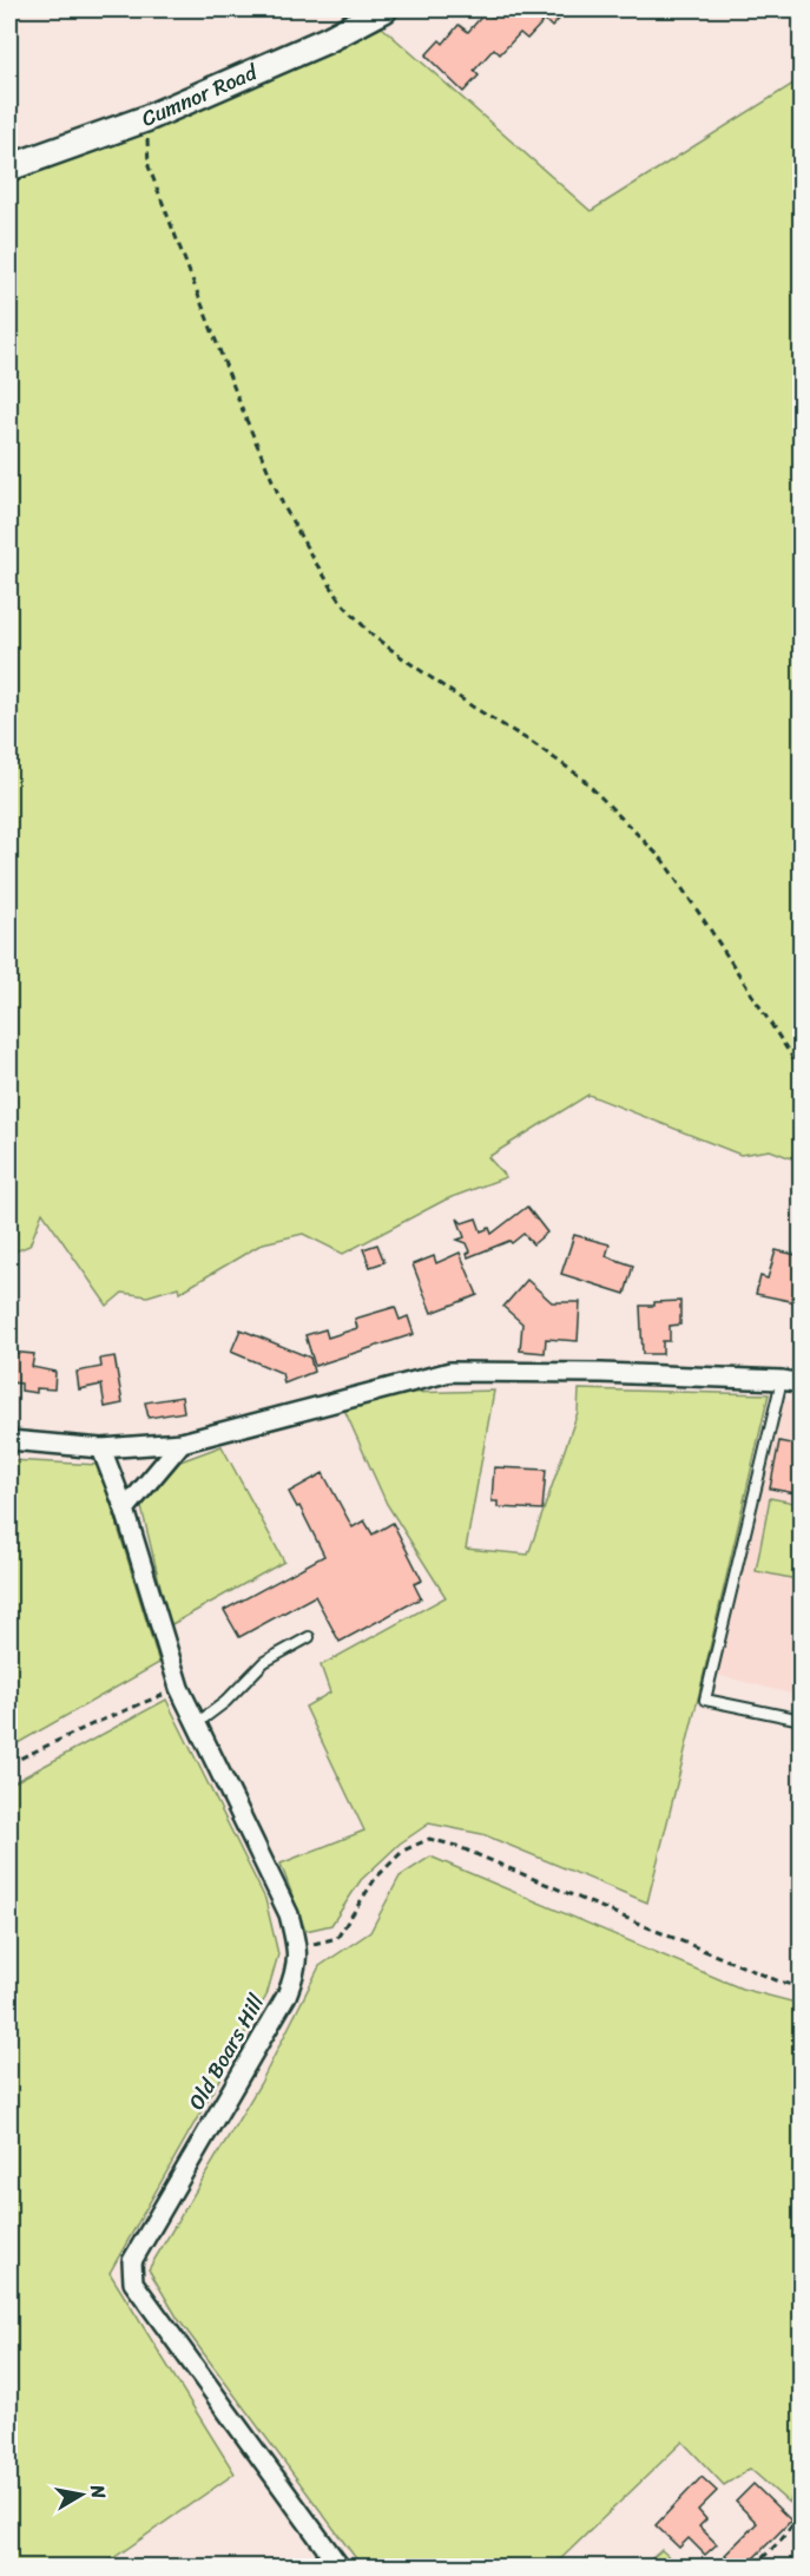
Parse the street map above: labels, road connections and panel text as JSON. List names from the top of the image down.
{
  "streets": {
    "main road": ["Cumnor Road"],
    "street": ["Old Boars Hill"]
  },
  "north": "right"
}
